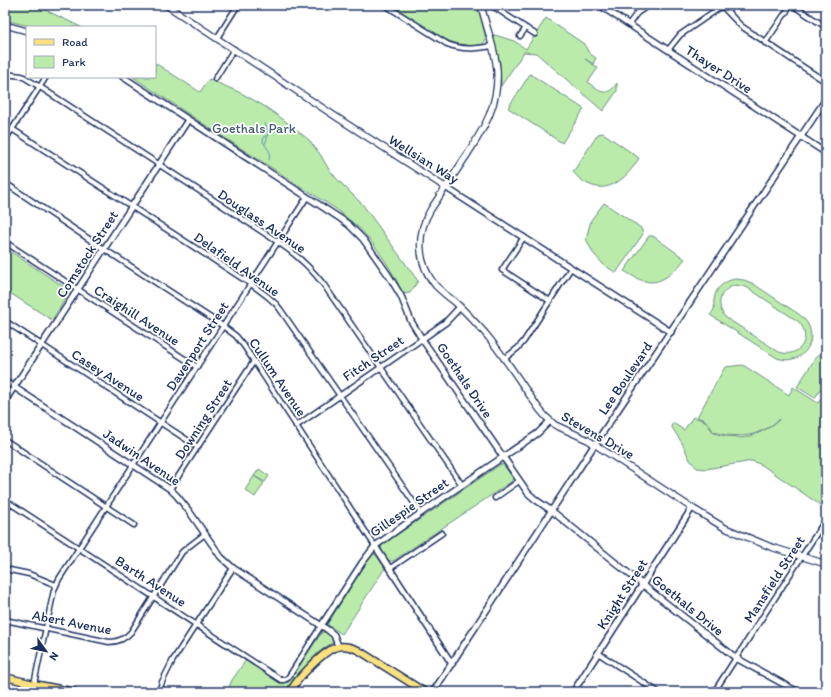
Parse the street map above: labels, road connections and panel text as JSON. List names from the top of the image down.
{
  "streets": {
    "main road": ["Wellsian Way", "Stevens Drive"],
    "street": [
      "Thayer Drive",
      "Douglass Avenue",
      "Comstock Street",
      "Delafield Avenue",
      "Craighill Avenue",
      "Davenport Street",
      "Fitch Street",
      "Casey Avenue",
      "Cullum Avenue",
      "Lee Boulevard",
      "Goethals Drive",
      "Downing Street",
      "Jadwin Avenue",
      "Gillespie Street",
      "Mansfield Street",
      "Barth Avenue",
      "Knight Street",
      "Abert Avenue"
    ]
  },
  "crossings": [
    ["Thayer Drive", "Lee Boulevard"],
    ["Wellsian Way", "Lee Boulevard"],
    ["Wellsian Way", "Stevens Drive"],
    ["Douglass Avenue", "Comstock Street"],
    ["Douglass Avenue", "Davenport Street"],
    ["Douglass Avenue", "Fitch Street"],
    ["Douglass Avenue", "Gillespie Street"],
    ["Comstock Street", "Delafield Avenue"],
    ["Comstock Street", "Craighill Avenue"],
    ["Comstock Street", "Casey Avenue"],
    ["Comstock Street", "Cullum Avenue"],
    ["Comstock Street", "Goethals Drive"],
    ["Comstock Street", "Jadwin Avenue"],
    ["Delafield Avenue", "Davenport Street"],
    ["Delafield Avenue", "Fitch Street"],
    ["Delafield Avenue", "Gillespie Street"],
    ["Craighill Avenue", "Davenport Street"],
    ["Davenport Street", "Casey Avenue"],
    ["Davenport Street", "Cullum Avenue"],
    ["Davenport Street", "Goethals Drive"],
    ["Davenport Street", "Jadwin Avenue"],
    ["Davenport Street", "Barth Avenue"],
    ["Davenport Street", "Abert Avenue"],
    ["Fitch Street", "Cullum Avenue"],
    ["Fitch Street", "Goethals Drive"],
    ["Fitch Street", "Stevens Drive"],
    ["Casey Avenue", "Downing Street"],
    ["Cullum Avenue", "Lee Boulevard"],
    ["Cullum Avenue", "Downing Street"],
    ["Cullum Avenue", "Gillespie Street"],
    ["Lee Boulevard", "Goethals Drive"],
    ["Lee Boulevard", "Stevens Drive"],
    ["Goethals Drive", "Gillespie Street"],
    ["Goethals Drive", "Mansfield Street"],
    ["Goethals Drive", "Knight Street"],
    ["Downing Street", "Jadwin Avenue"],
    ["Stevens Drive", "Gillespie Street"],
    ["Stevens Drive", "Mansfield Street"],
    ["Stevens Drive", "Knight Street"],
    ["Jadwin Avenue", "Gillespie Street"],
    ["Gillespie Street", "Barth Avenue"],
    ["Barth Avenue", "Abert Avenue"]
  ],
  "parks": ["Goethals Park"],
  "legend": ["Road", "Park"],
  "north": "bottom right"
}
